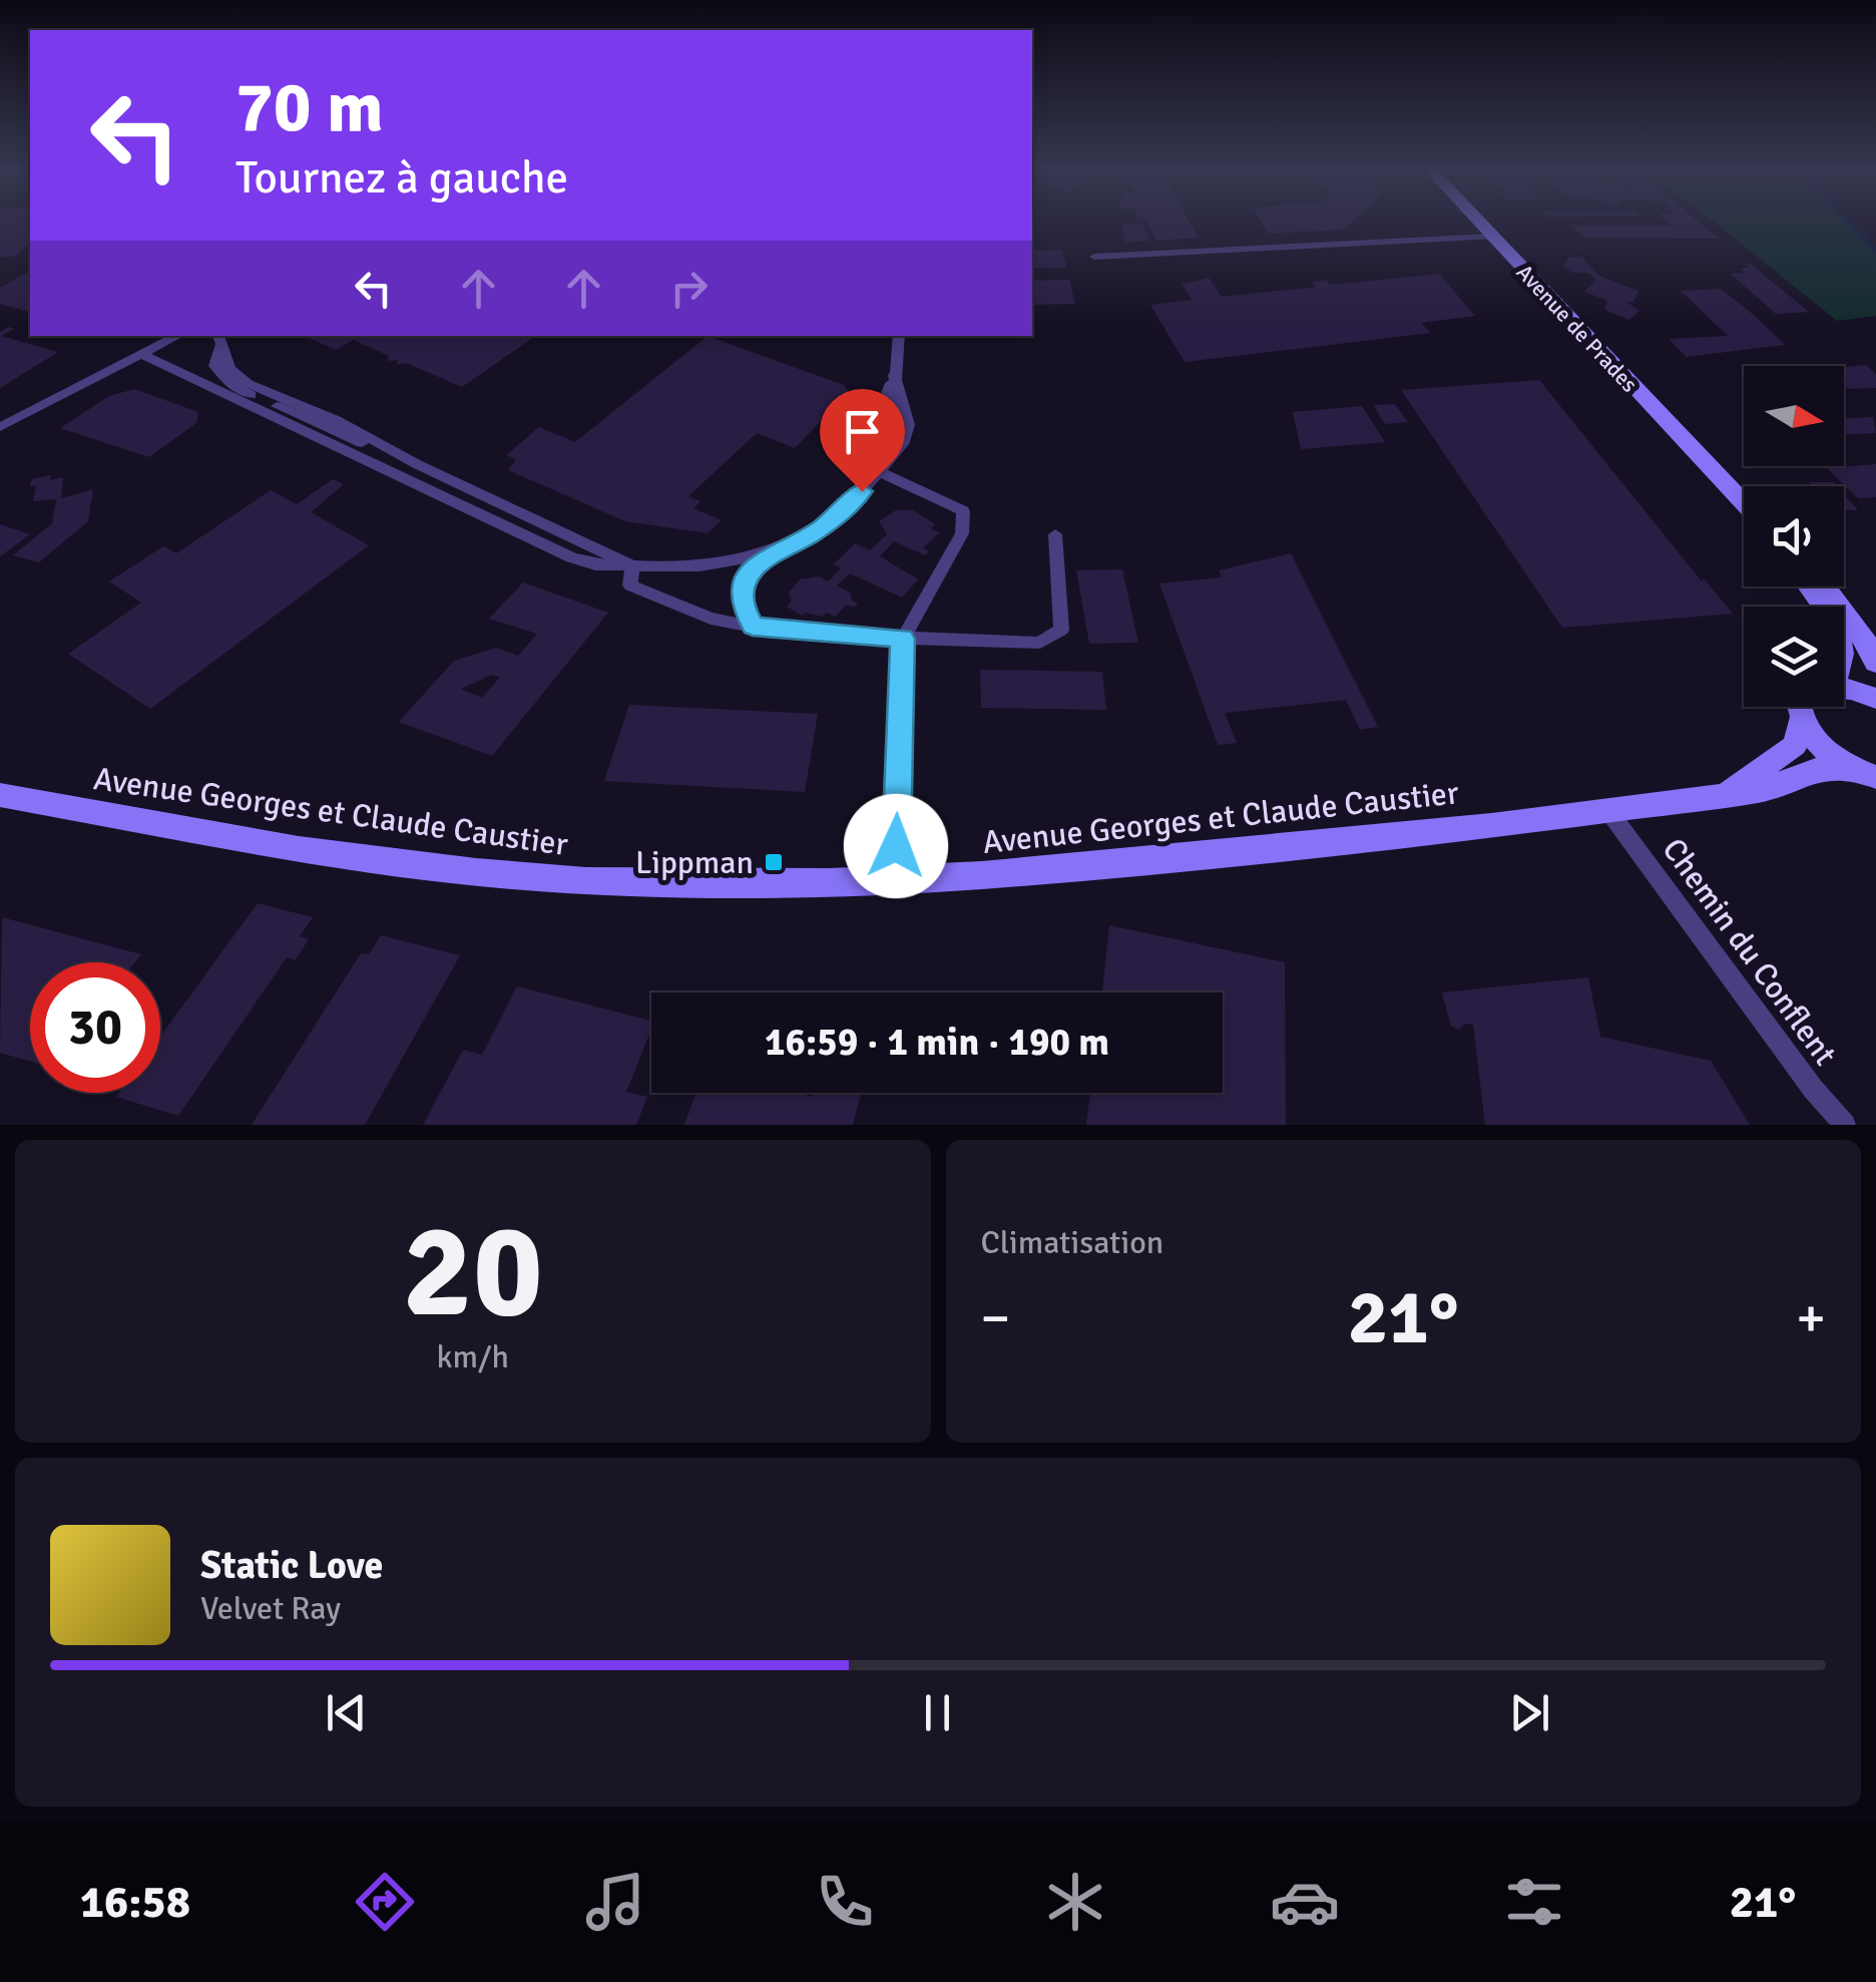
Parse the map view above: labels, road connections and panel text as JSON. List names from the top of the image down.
{
  "streets": {
    "street": ["Avenue de Prades", "Avenue Georges et Claude Caustier", "Chemin du Conflent"]
  },
  "crossings": [
    ["Avenue Georges et Claude Caustier", "Chemin du Conflent"]
  ],
  "places": {
    "transit": ["Lippman"]
  },
  "north": "right",
  "page": {
    "turn": ["70 m", "Tournez à gauche"],
    "limit": "30",
    "trip": "16:59 · 1 min · 190 m",
    "tile": [
      ["20", "km/h"],
      "Climatisation"
    ],
    "heat": ["−", "21°", "+"],
    "song": ["Static Love", "Velvet Ray"],
    "tabs": ["16:58", "21°"]
  }
}
